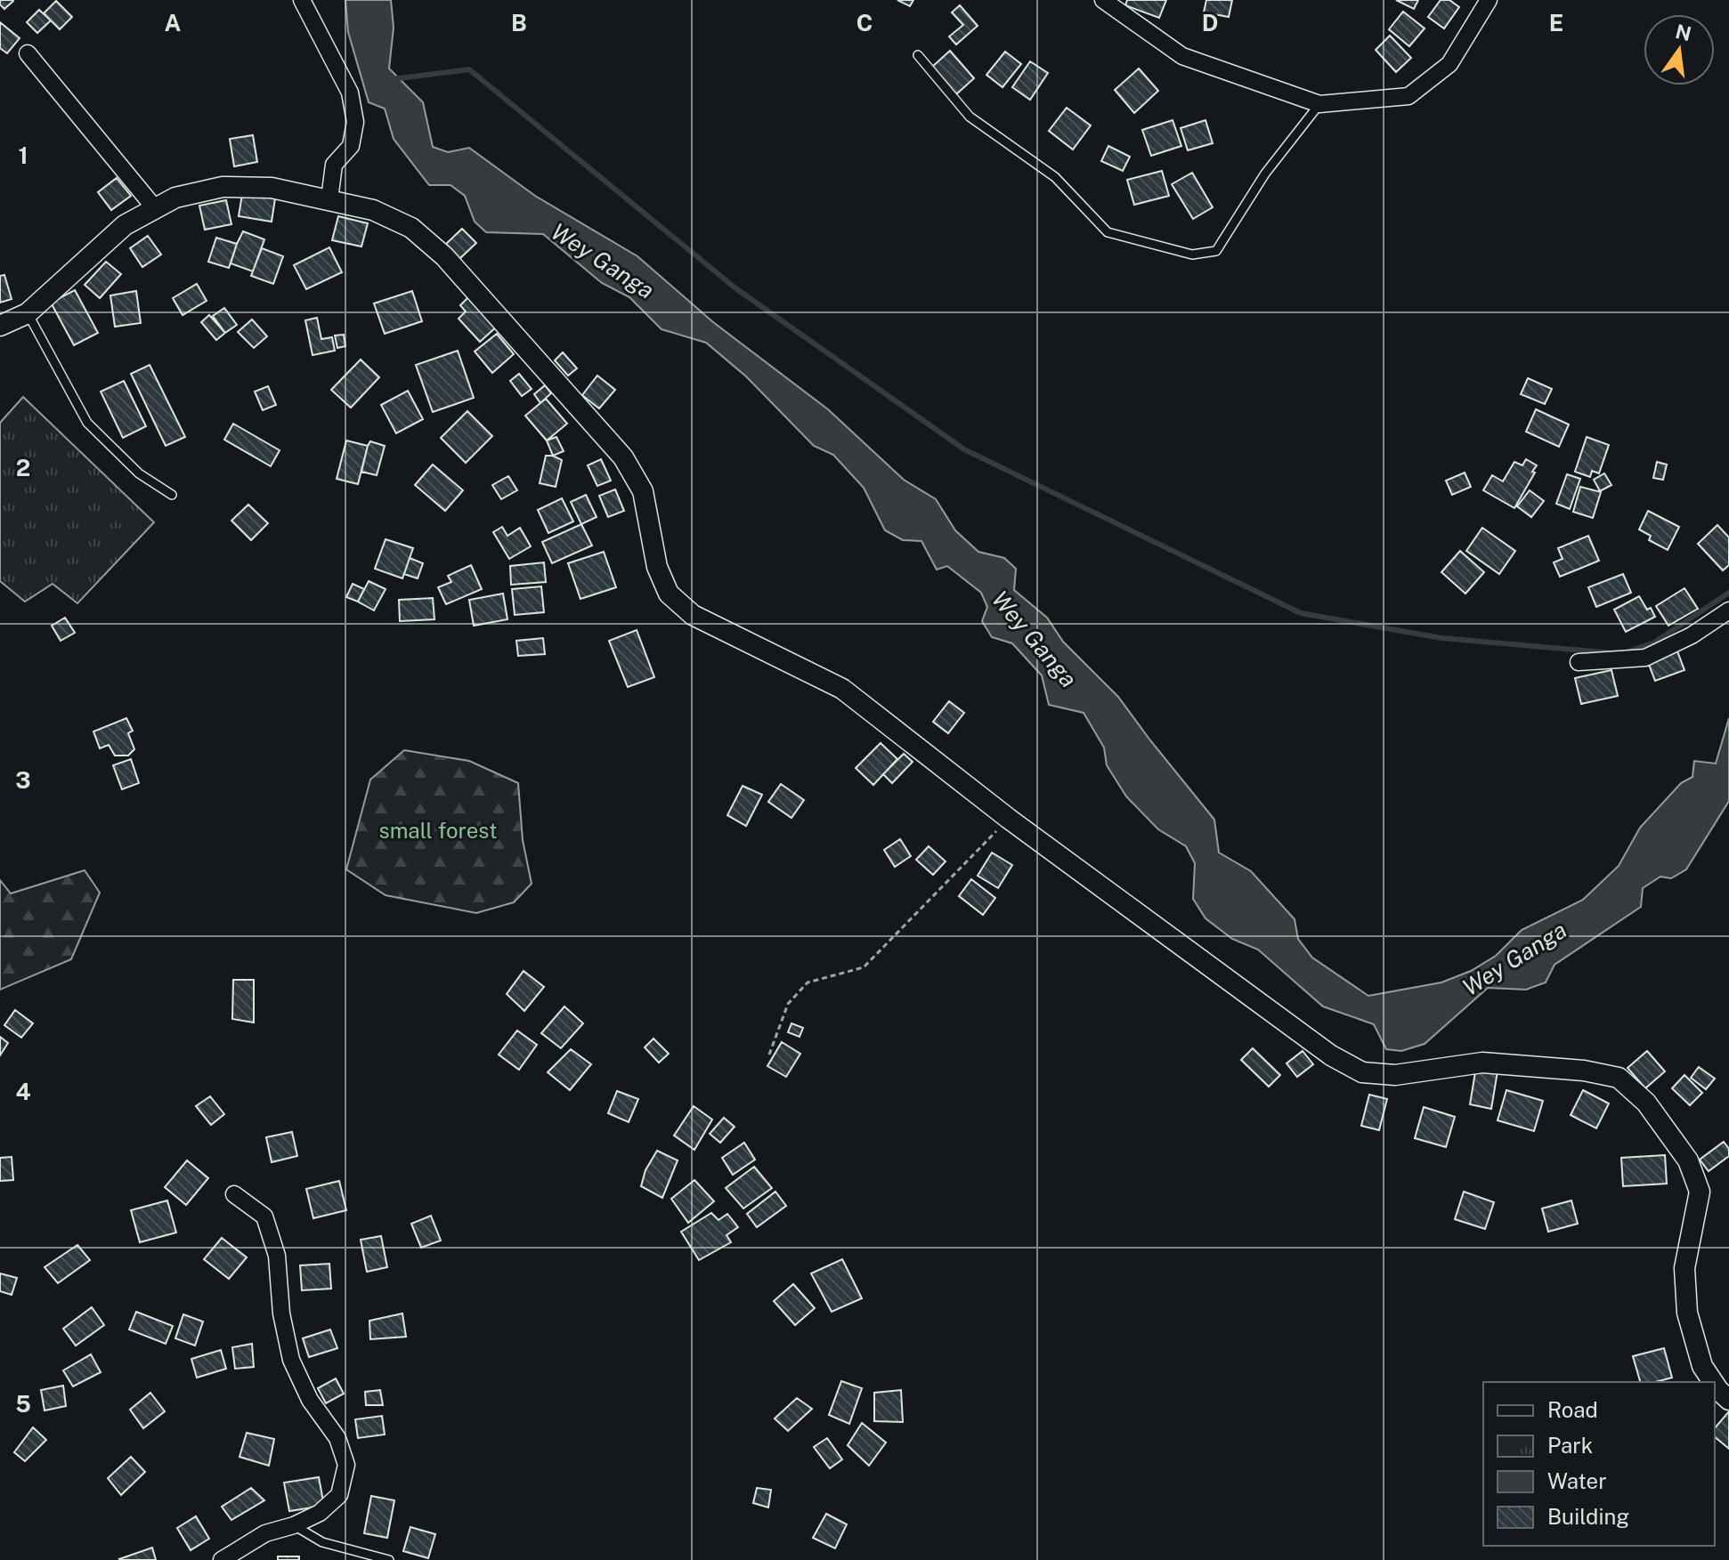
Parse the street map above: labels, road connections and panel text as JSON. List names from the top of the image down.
{
  "water": ["Wey Ganga"],
  "parks": ["small forest"],
  "legend": [
    "Road",
    "Park",
    "Water",
    "Building"
  ],
  "north": "top",
  "grid": {
    "columns": [
      "A",
      "B",
      "C",
      "D",
      "E"
    ],
    "rows": [
      "1",
      "2",
      "3",
      "4",
      "5"
    ]
  }
}
